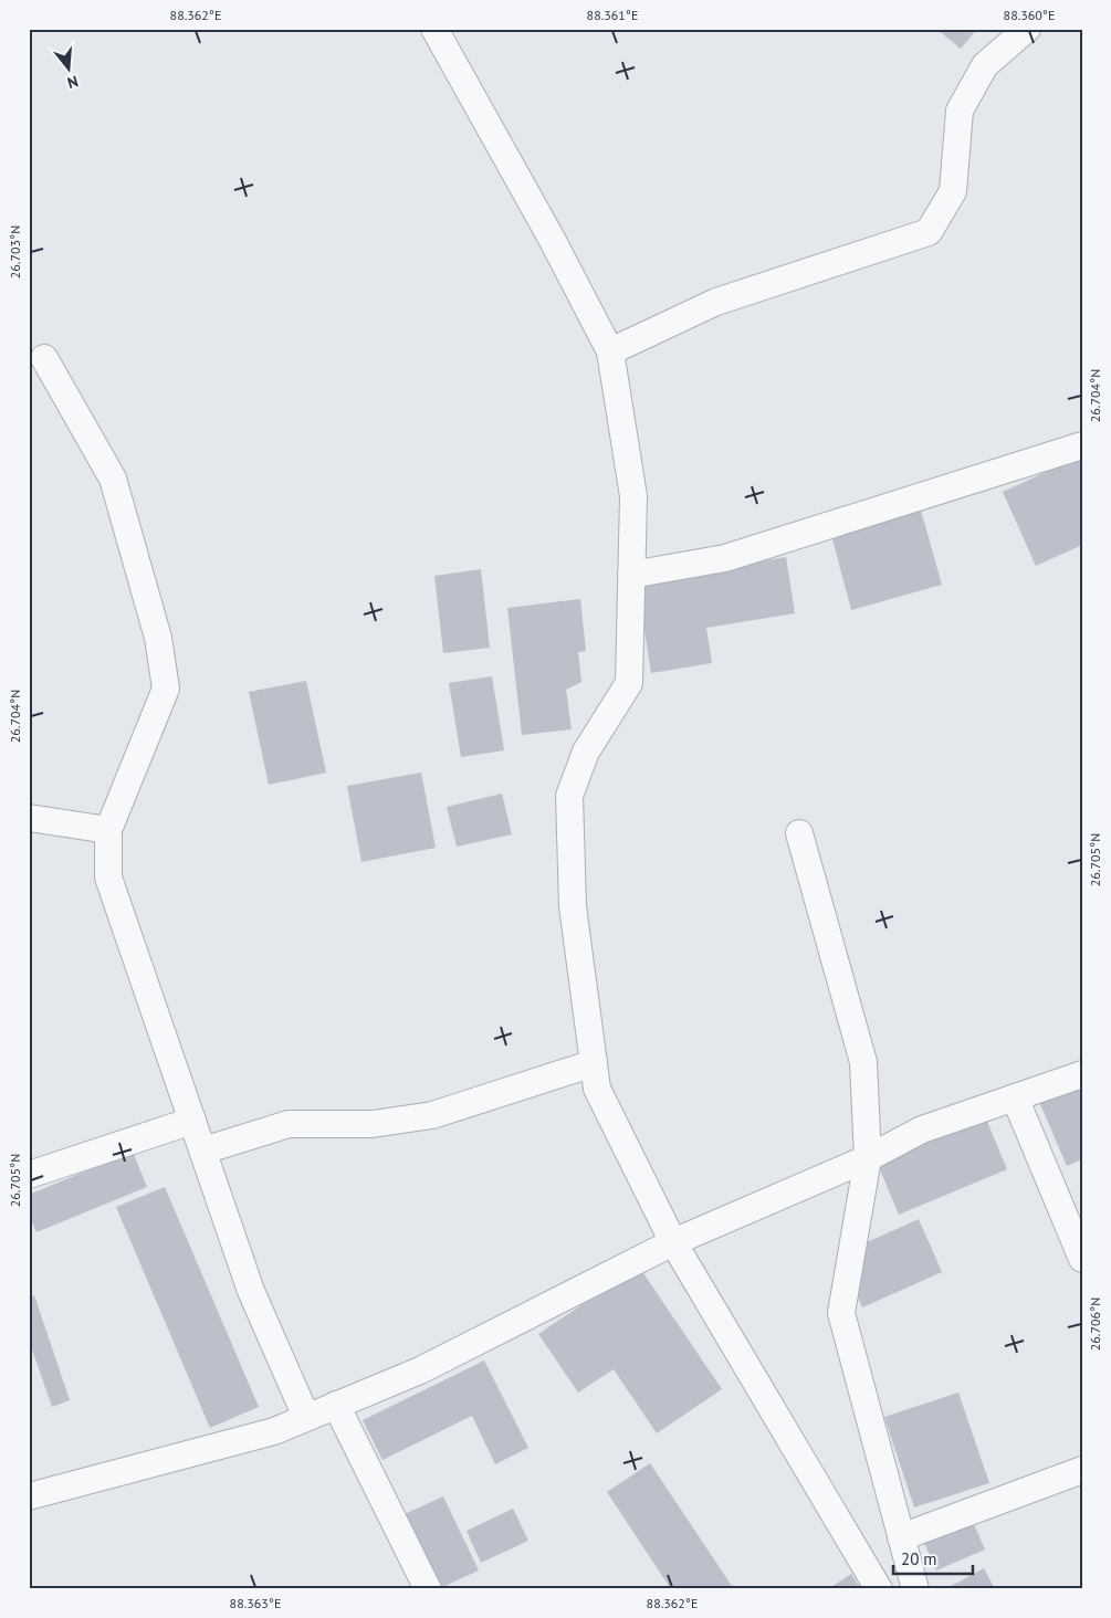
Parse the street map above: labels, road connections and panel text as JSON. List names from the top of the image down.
{
  "scale_bar": "20 m",
  "north": "bottom",
  "coordinates": [
    "88.362°E",
    "88.361°E",
    "88.360°E",
    "26.703°N",
    "26.704°N",
    "26.705°N",
    "26.706°N",
    "88.363°E"
  ]
}
